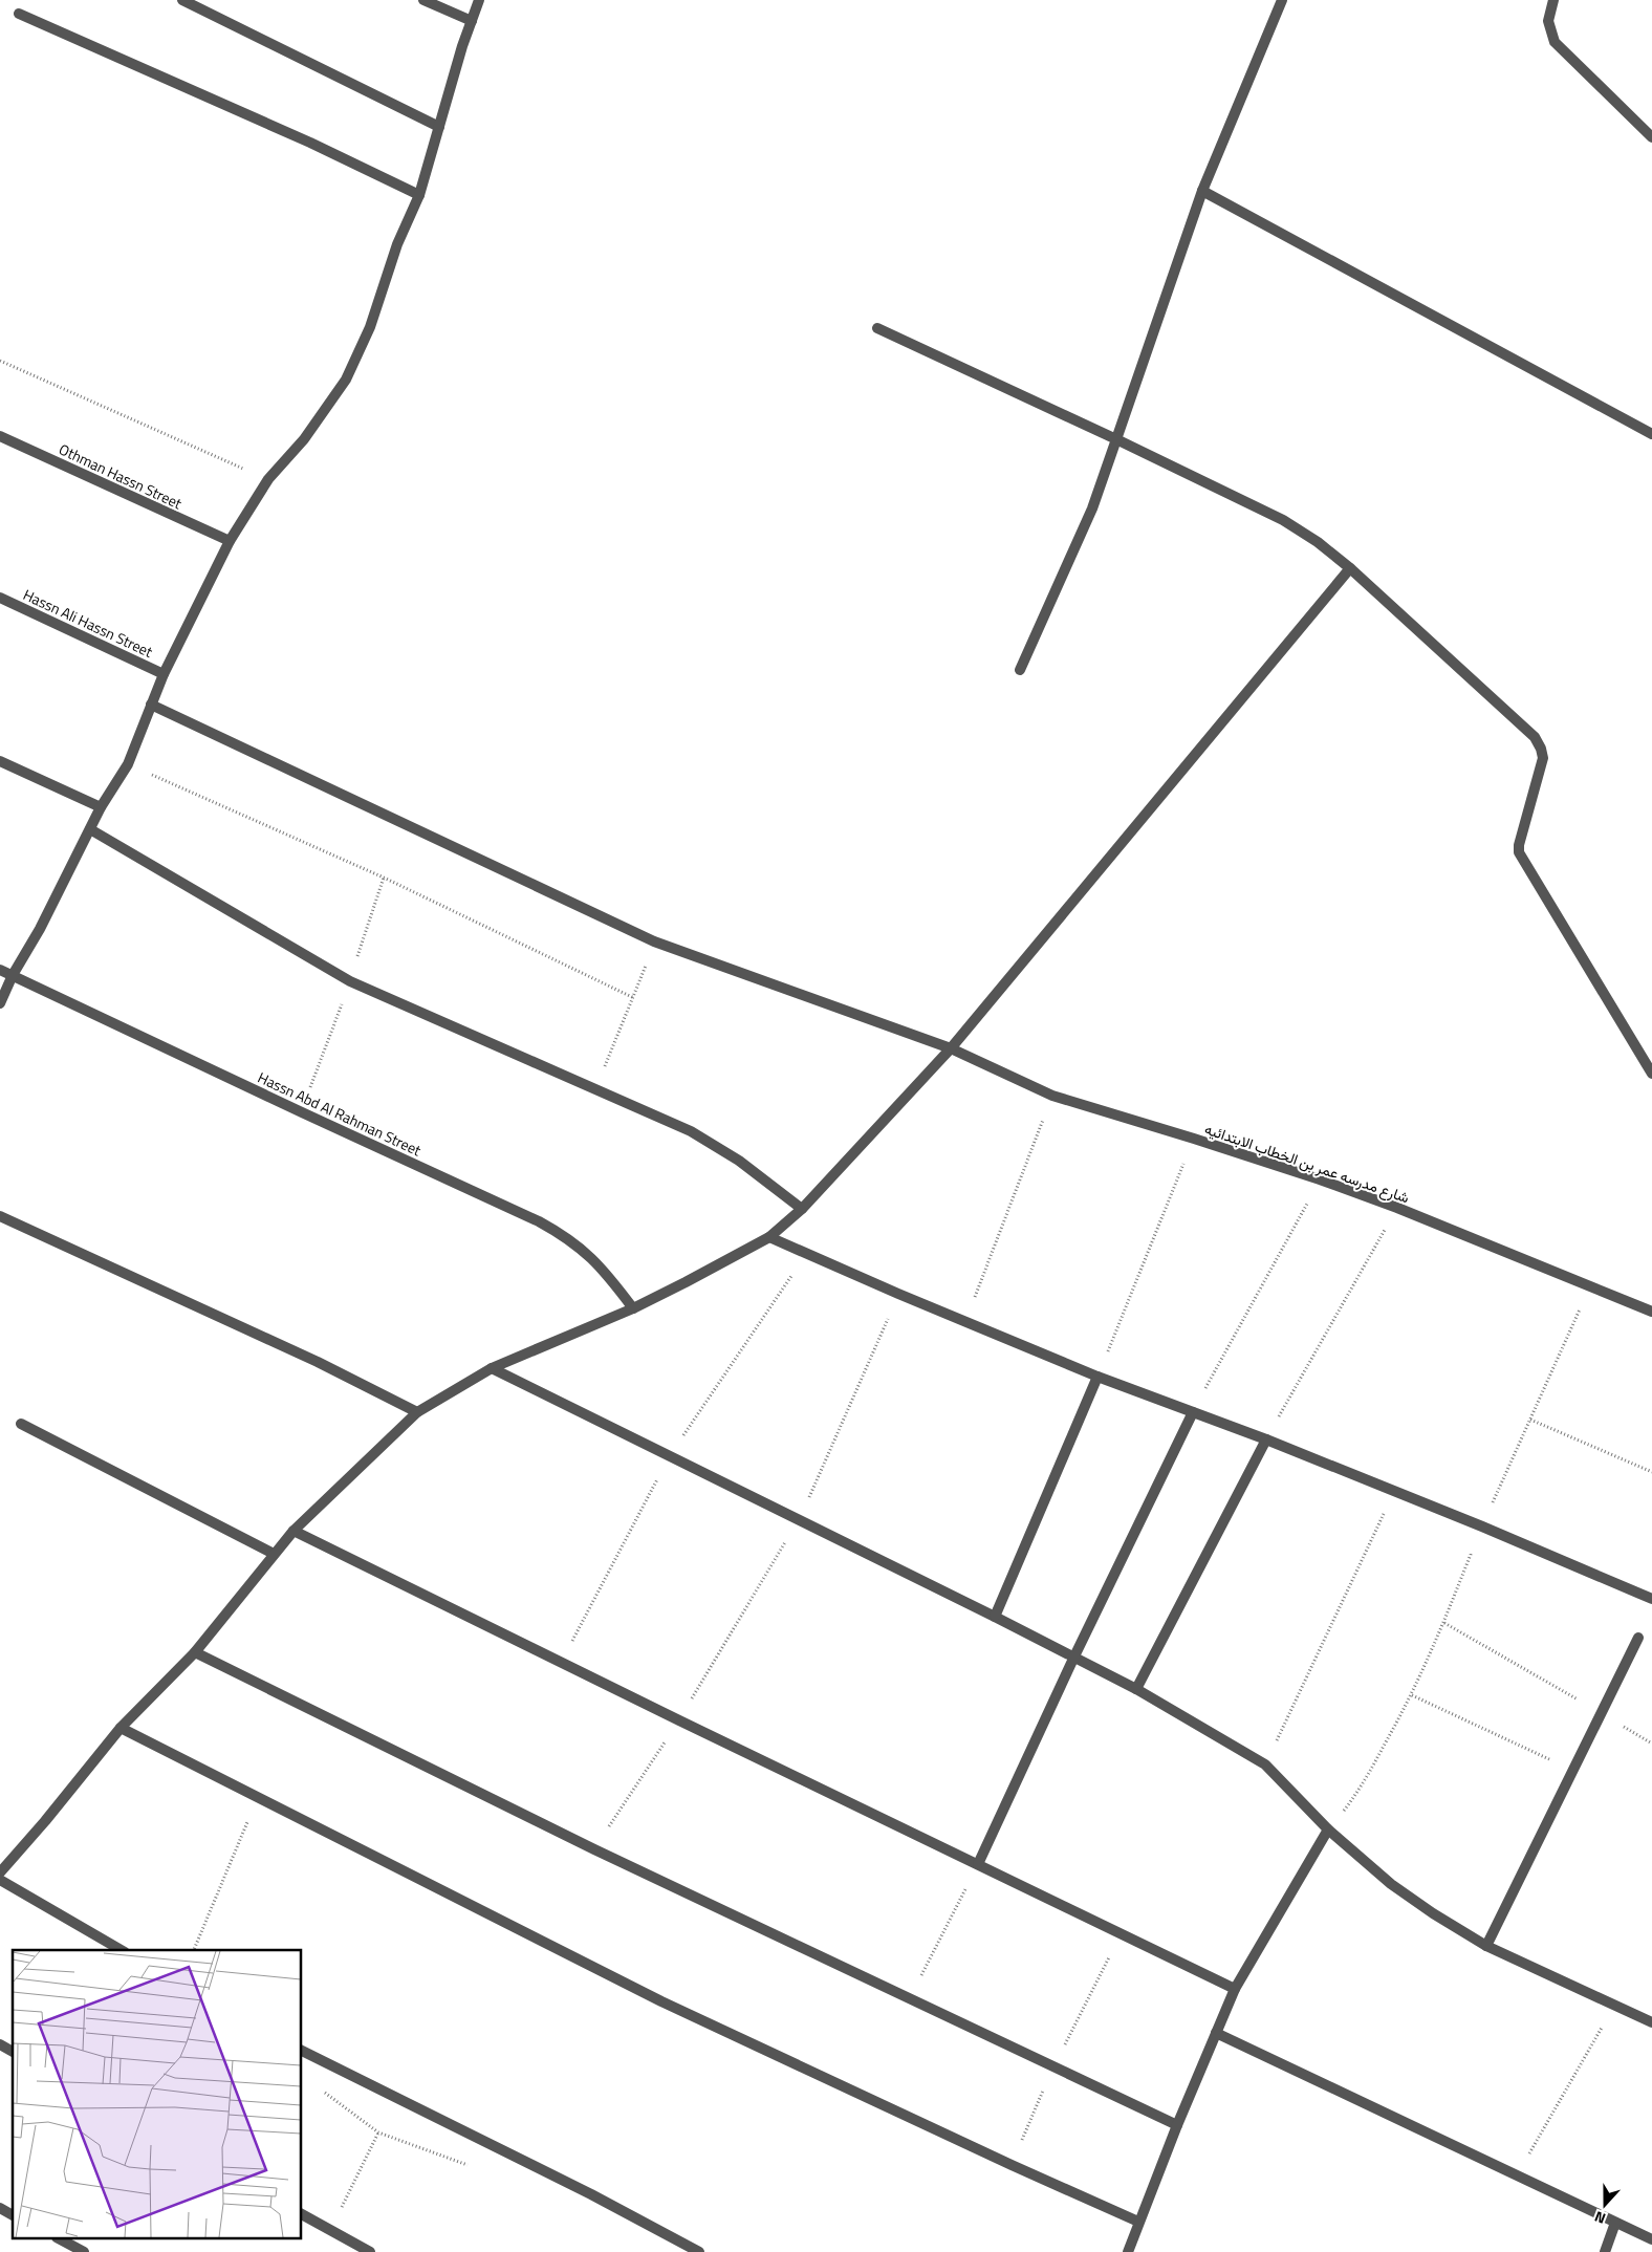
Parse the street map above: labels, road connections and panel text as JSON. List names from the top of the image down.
{
  "streets": {
    "street": [
      "Othman Hassn Street",
      "Hassn Ali Hassn Street",
      "Hassn Abd Al Rahman Street",
      "شارع مدرسه عمر بن الخطاب الابتدائيه"
    ]
  },
  "north": "bottom"
}
